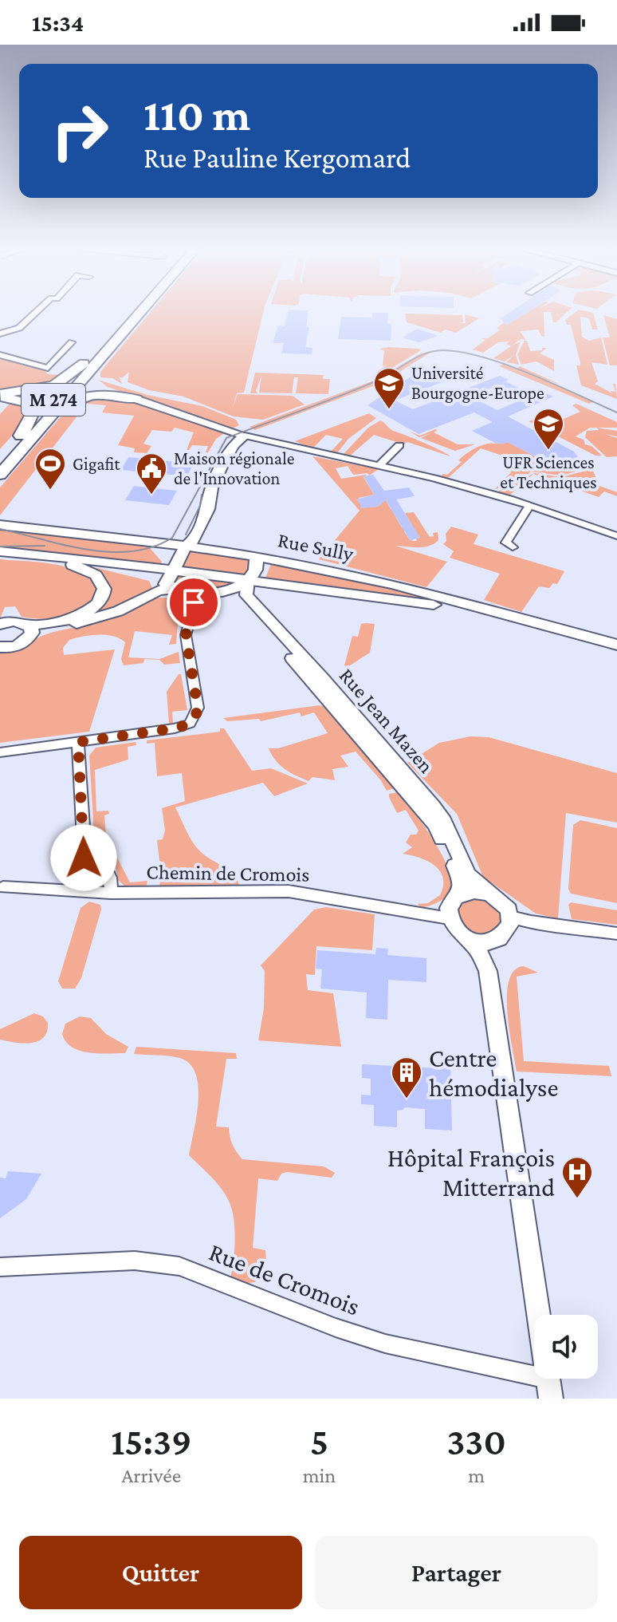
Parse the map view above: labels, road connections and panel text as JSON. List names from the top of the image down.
{
  "streets": {
    "highway": ["M 274"],
    "main road": ["Rue Sully"],
    "street": ["Rue Jean Mazen", "Chemin de Cromois", "Rue de Cromois"]
  },
  "crossings": [
    ["Rue Sully", "Rue Jean Mazen"],
    ["Rue Jean Mazen", "Chemin de Cromois"]
  ],
  "places": {
    "school or university": ["Université Bourgogne-Europe", "UFR Sciences et Techniques"],
    "sports": ["Gigafit"],
    "public building": ["Maison régionale de l'Innovation"],
    "building": ["Centre hémodialyse"],
    "hospital": ["Hôpital François Mitterrand"]
  },
  "page": {
    "status": "15:34",
    "turn": ["110 m", "Rue Pauline Kergomard"],
    "eta": [
      "15:39",
      "Arrivée",
      "5",
      "min",
      "330",
      "m"
    ],
    "buttons": ["Quitter", "Partager"]
  }
}
